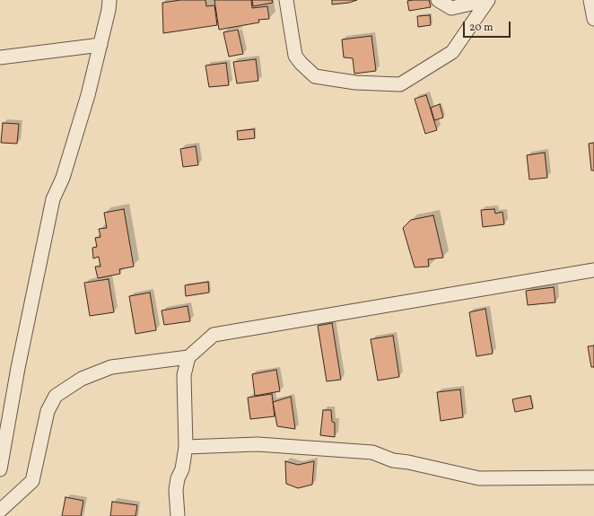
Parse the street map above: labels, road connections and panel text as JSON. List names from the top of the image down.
{
  "scale_bar": "20 m"
}
